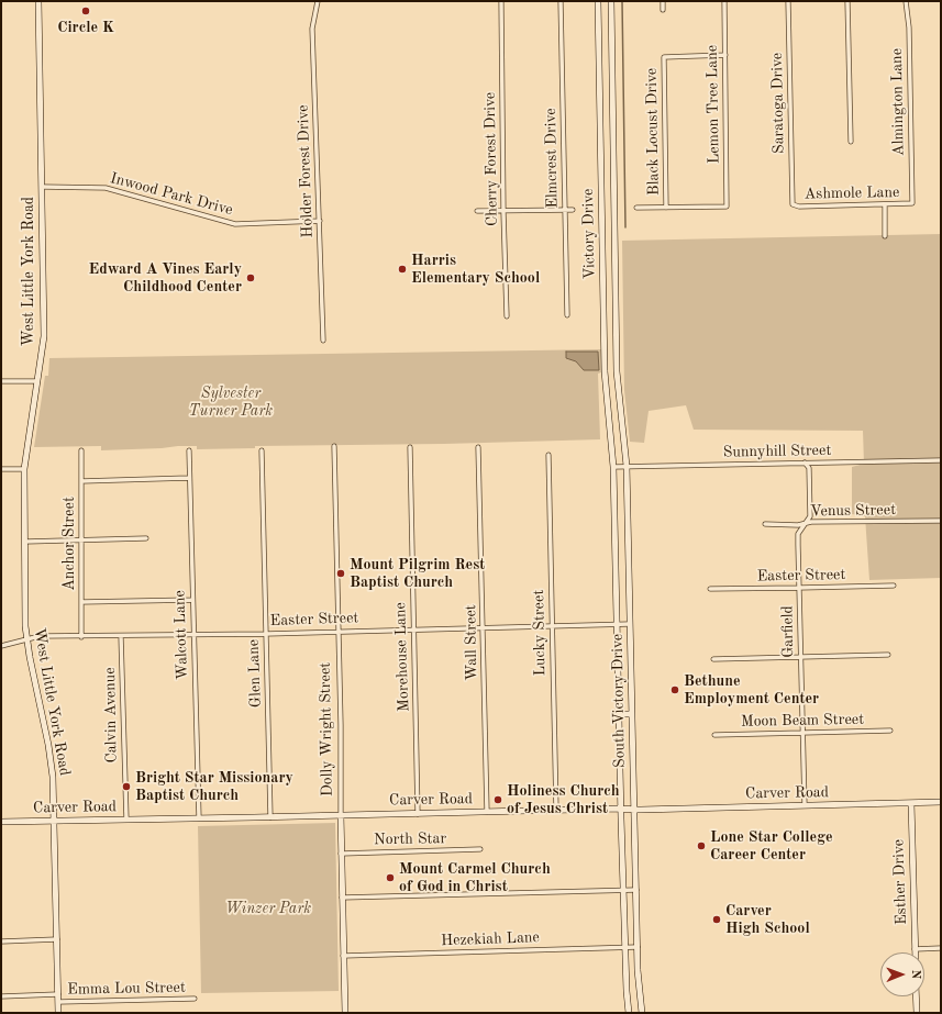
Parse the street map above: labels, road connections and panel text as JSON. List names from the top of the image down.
{
  "streets": {
    "street": [
      "Almington Lane",
      "Saratoga Drive",
      "Lemon Tree Lane",
      "Black Locust Drive",
      "Elmcrest Drive",
      "Cherry Forest Drive",
      "Holder Forest Drive",
      "Ashmole Lane",
      "Inwood Park Drive",
      "Victory Drive",
      "West Little York Road",
      "Sunnyhill Street",
      "Venus Street",
      "Anchor Street",
      "Easter Street",
      "Garfield",
      "Lucky Street",
      "Walcott Lane",
      "Wall Street",
      "Morehouse Lane",
      "Glen Lane",
      "South Victory Drive",
      "Calvin Avenue",
      "Moon Beam Street",
      "Dolly Wright Street",
      "Carver Road",
      "North Star",
      "Esther Drive",
      "Hezekiah Lane",
      "Emma Lou Street"
    ]
  },
  "crossings": [
    ["Almington Lane", "Ashmole Lane"],
    ["Saratoga Drive", "Ashmole Lane"],
    ["Lemon Tree Lane", "Black Locust Drive"],
    ["Holder Forest Drive", "Inwood Park Drive"],
    ["Inwood Park Drive", "West Little York Road"],
    ["Victory Drive", "Sunnyhill Street"],
    ["Victory Drive", "South Victory Drive"],
    ["West Little York Road", "Easter Street"],
    ["West Little York Road", "Carver Road"],
    ["West Little York Road", "Emma Lou Street"],
    ["Sunnyhill Street", "Garfield"],
    ["Sunnyhill Street", "South Victory Drive"],
    ["Venus Street", "Garfield"],
    ["Anchor Street", "Easter Street"],
    ["Easter Street", "Garfield"],
    ["Easter Street", "Lucky Street"],
    ["Easter Street", "Walcott Lane"],
    ["Easter Street", "Wall Street"],
    ["Easter Street", "Morehouse Lane"],
    ["Easter Street", "Glen Lane"],
    ["Easter Street", "South Victory Drive"],
    ["Easter Street", "Calvin Avenue"],
    ["Easter Street", "Dolly Wright Street"],
    ["Garfield", "Moon Beam Street"],
    ["Garfield", "Carver Road"],
    ["Lucky Street", "Carver Road"],
    ["Walcott Lane", "Carver Road"],
    ["Wall Street", "Carver Road"],
    ["Morehouse Lane", "Carver Road"],
    ["Glen Lane", "Carver Road"],
    ["South Victory Drive", "Carver Road"],
    ["South Victory Drive", "Hezekiah Lane"],
    ["Calvin Avenue", "Carver Road"],
    ["Dolly Wright Street", "Carver Road"],
    ["Dolly Wright Street", "North Star"],
    ["Dolly Wright Street", "Hezekiah Lane"],
    ["Carver Road", "Esther Drive"]
  ],
  "parks": ["Sylvester Turner Park", "Winzer Park"],
  "places": [
    "Circle K",
    "Harris Elementary School",
    "Edward A Vines Early Childhood Center",
    "Mount Pilgrim Rest Baptist Church",
    "Bethune Employment Center",
    "Bright Star Missionary Baptist Church",
    "Holiness Church of Jesus Christ",
    "Lone Star College Career Center",
    "Mount Carmel Church of God in Christ",
    "Carver High School"
  ],
  "north": "right"
}
